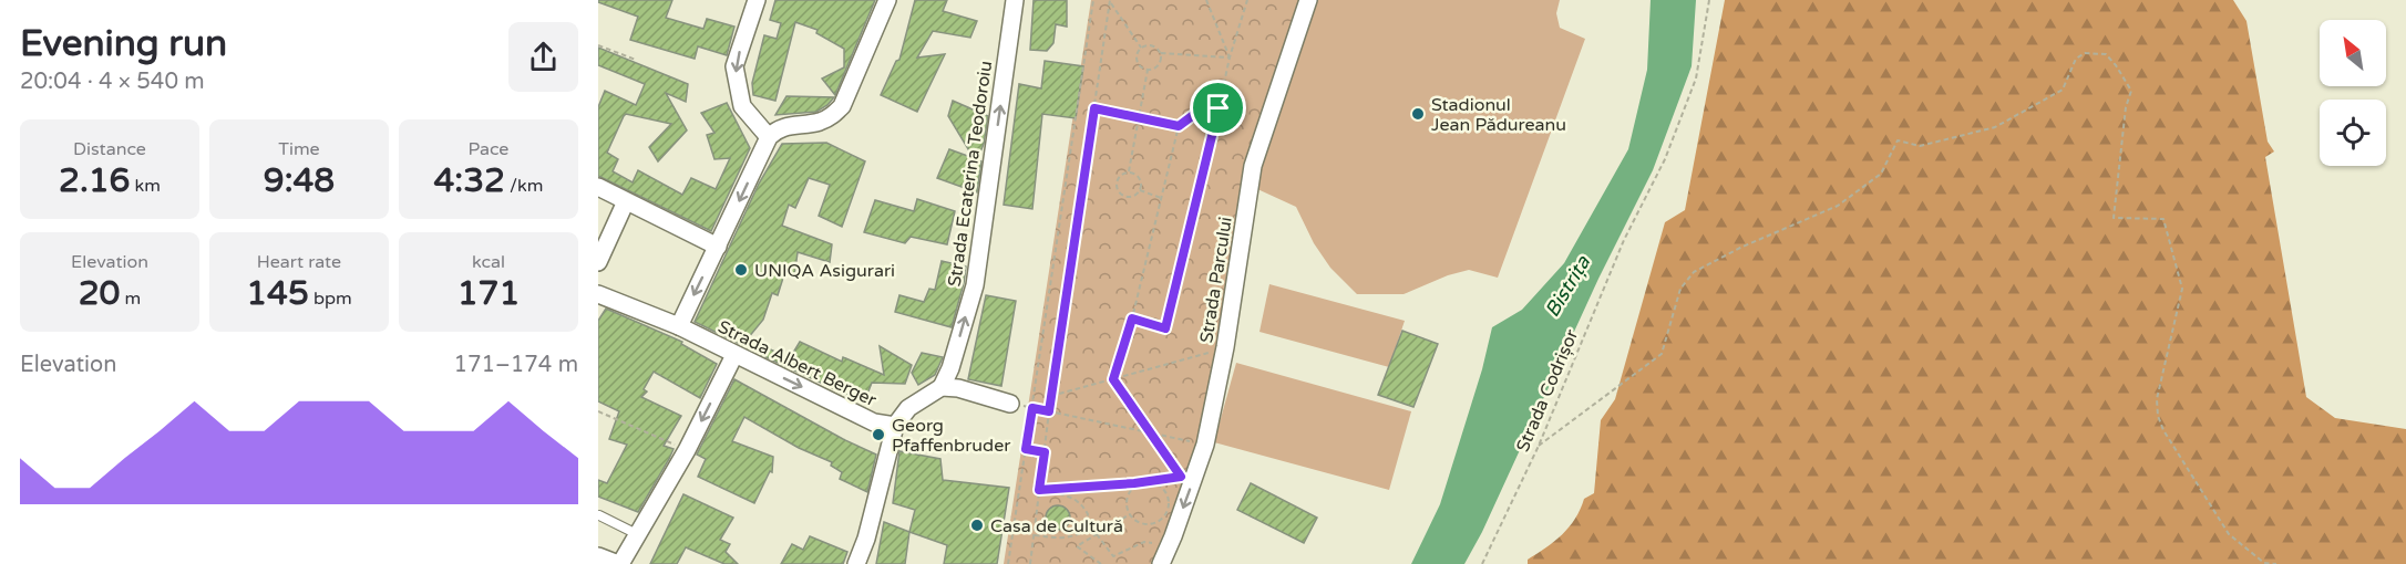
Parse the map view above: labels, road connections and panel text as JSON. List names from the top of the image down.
{
  "streets": {
    "street": ["Strada Ecaterina Teodoroiu", "Strada Parcului", "Strada Albert Berger"],
    "path": ["Strada Codrișor"]
  },
  "one_way": ["Strada Ecaterina Teodoroiu", "Strada Albert Berger"],
  "water": ["Bistrița"],
  "places": [
    "Stadionul Jean Pădureanu",
    "UNIQA Asigurari",
    "Georg Pfaffenbruder",
    "Casa de Cultură"
  ],
  "north": "top left",
  "page": {
    "heading": ["Evening run", "20:04 · 4 × 540 m"],
    "stats": [
      ["Distance", "2.16 km"],
      ["Time", "9:48"],
      ["Pace", "4:32 /km"],
      ["Elevation", "20 m"],
      ["Heart rate", "145 bpm"],
      ["kcal", "171"]
    ],
    "chart": ["Elevation", "171–174 m"]
  }
}
